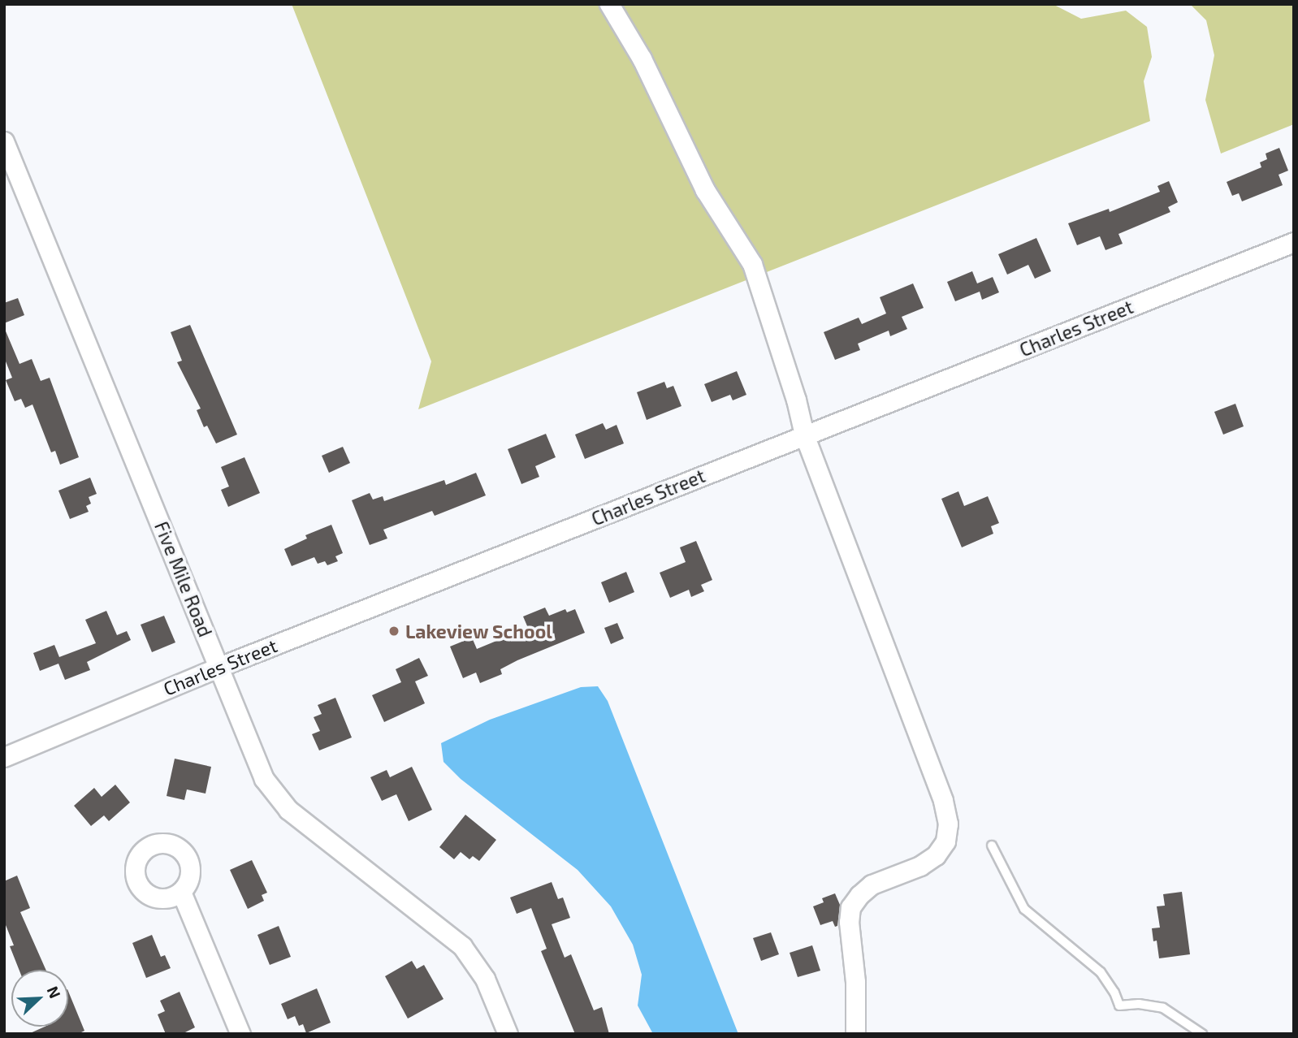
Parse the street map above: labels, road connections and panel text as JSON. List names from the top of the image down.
{
  "streets": {
    "street": ["Charles Street", "Five Mile Road"]
  },
  "crossings": [
    ["Charles Street", "Five Mile Road"]
  ],
  "places": ["Lakeview School"],
  "north": "top right"
}
